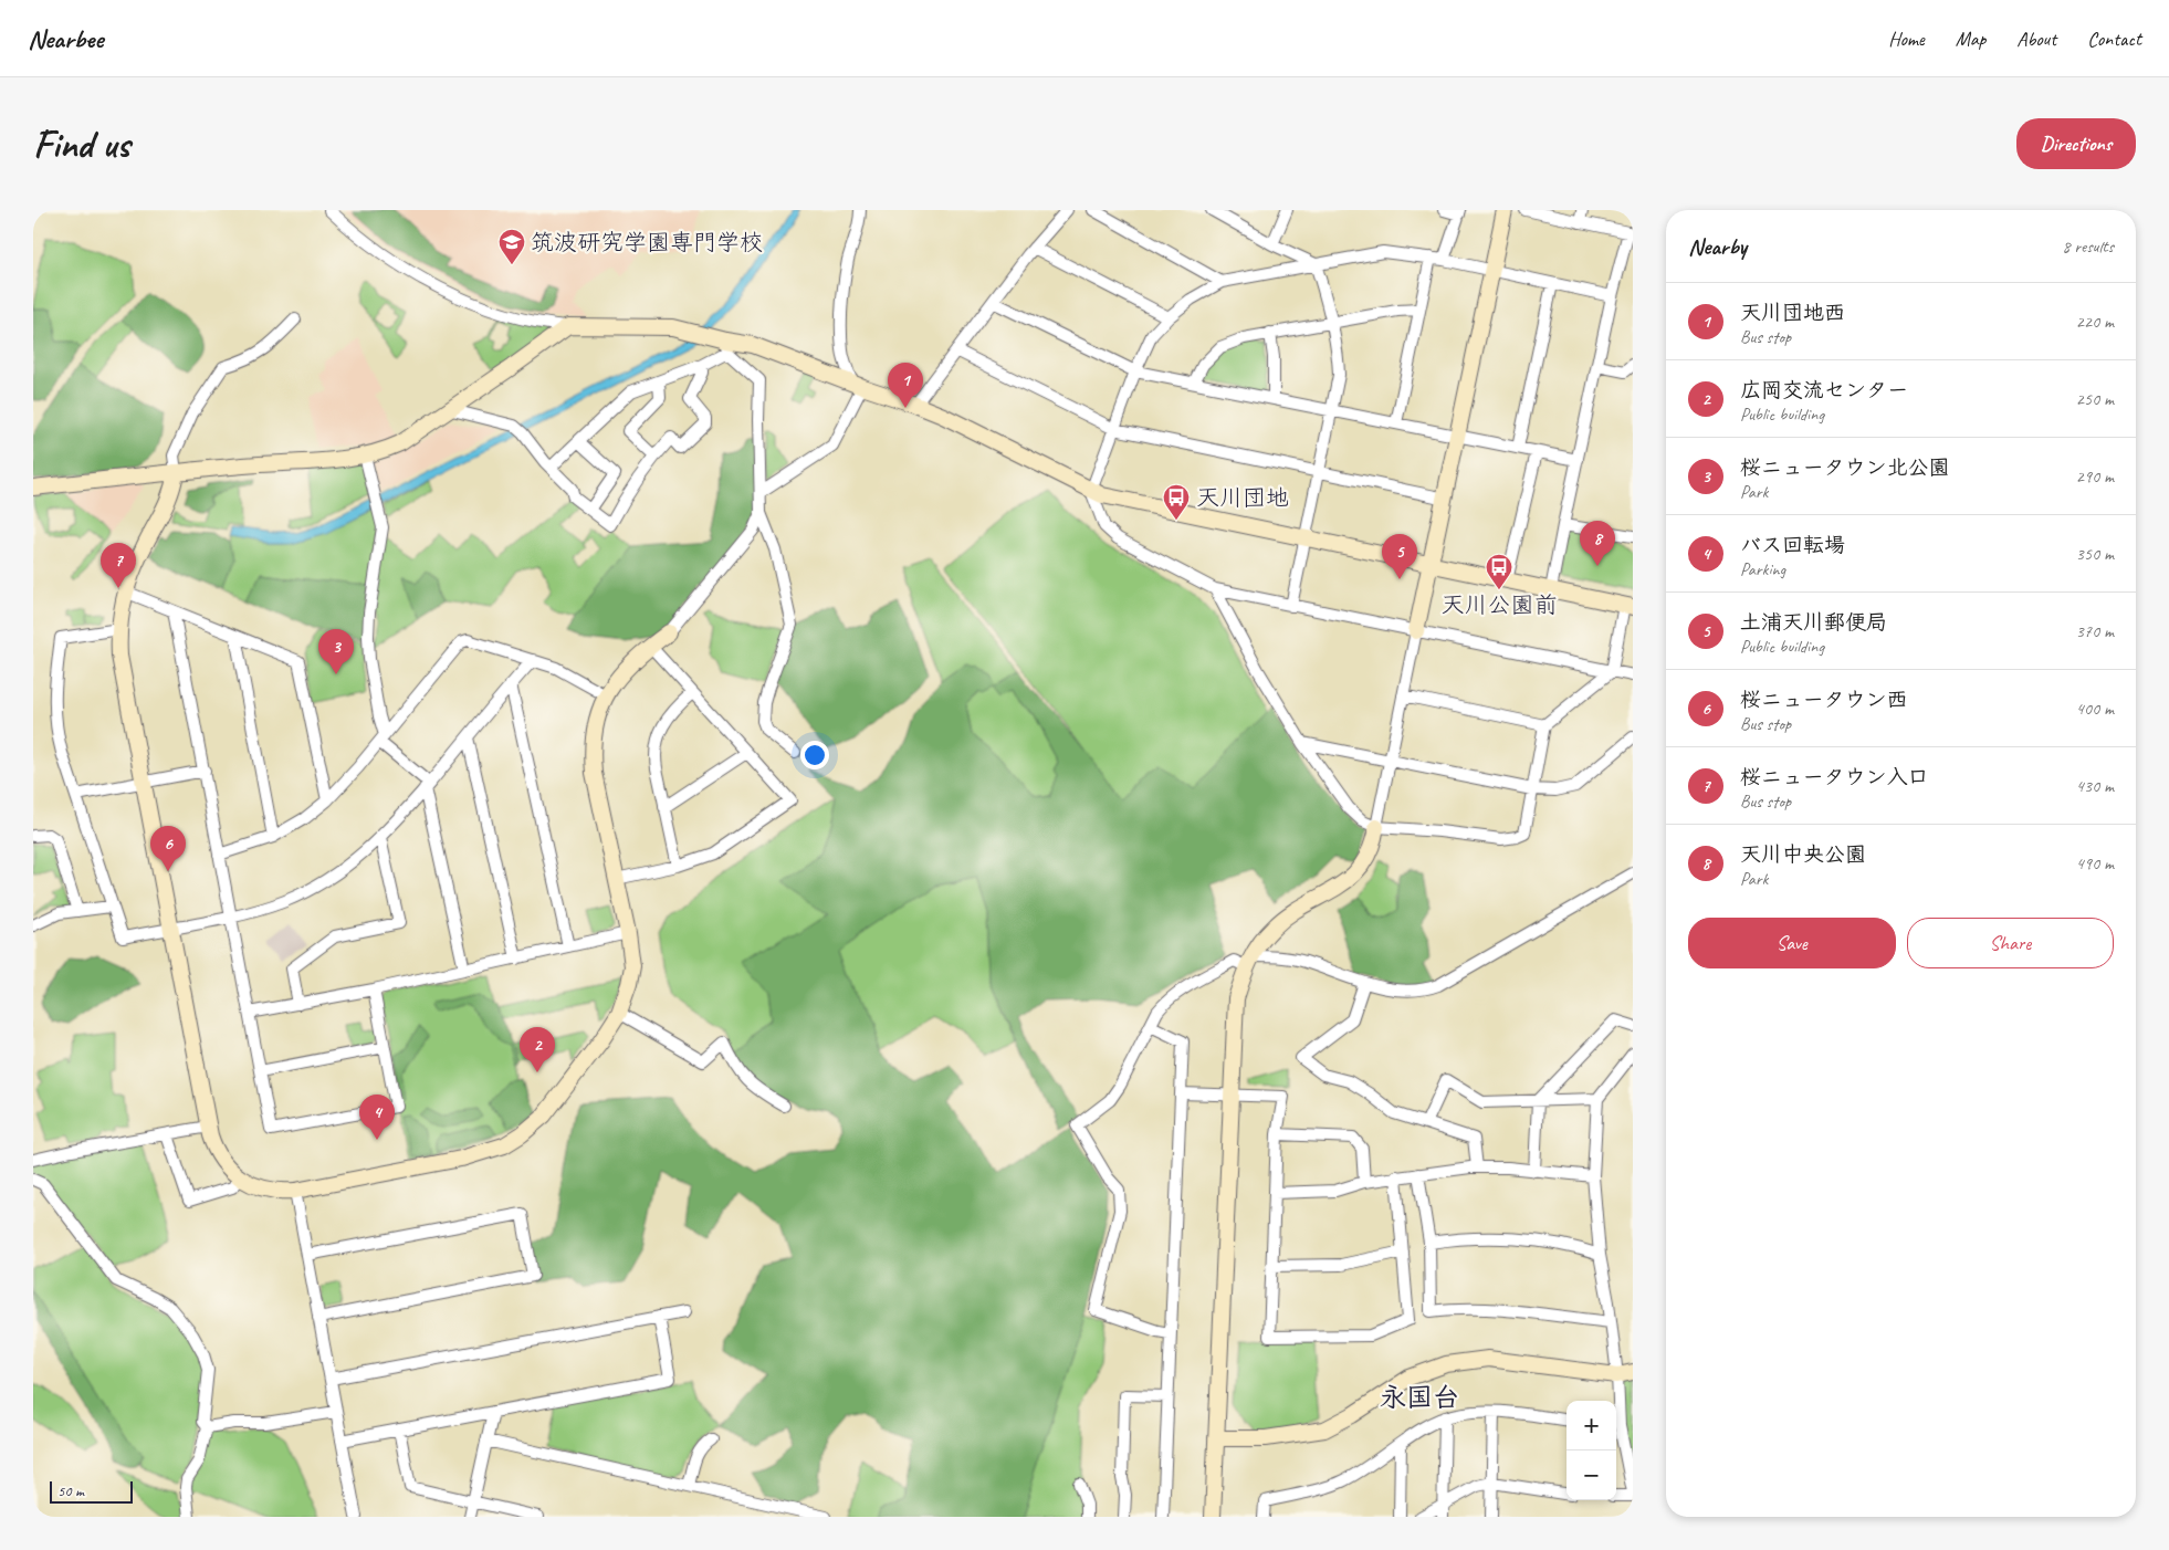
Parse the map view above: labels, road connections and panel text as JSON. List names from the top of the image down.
{
  "districts": ["永国台"],
  "places": {
    "school or university": ["筑波研究学園専門学校"],
    "bus stop": ["天川団地", "天川公園前"]
  },
  "scale_bar": "50 m",
  "page": {
    "header": "Nearbee",
    "nav": [
      "Home",
      "Map",
      "About",
      "Contact"
    ],
    "buttons": [
      "Directions",
      ["Save", "Share"]
    ],
    "title": "Find us",
    "heading": ["Nearby", "8 results"],
    "list": [
      {
        "mark": "1",
        "name": "天川団地西",
        "note": "Bus stop",
        "value": "220 m"
      },
      {
        "mark": "2",
        "name": "広岡交流センター",
        "note": "Public building",
        "value": "250 m"
      },
      {
        "mark": "3",
        "name": "桜ニュータウン北公園",
        "note": "Park",
        "value": "290 m"
      },
      {
        "mark": "4",
        "name": "バス回転場",
        "note": "Parking",
        "value": "350 m"
      },
      {
        "mark": "5",
        "name": "土浦天川郵便局",
        "note": "Public building",
        "value": "370 m"
      },
      {
        "mark": "6",
        "name": "桜ニュータウン西",
        "note": "Bus stop",
        "value": "400 m"
      },
      {
        "mark": "7",
        "name": "桜ニュータウン入口",
        "note": "Bus stop",
        "value": "430 m"
      },
      {
        "mark": "8",
        "name": "天川中央公園",
        "note": "Park",
        "value": "490 m"
      }
    ],
    "pins": [
      "1",
      "8",
      "5",
      "7",
      "3",
      "6",
      "2",
      "4"
    ],
    "map_buttons": ["+", "−"],
    "scale": "50 m"
  }
}
